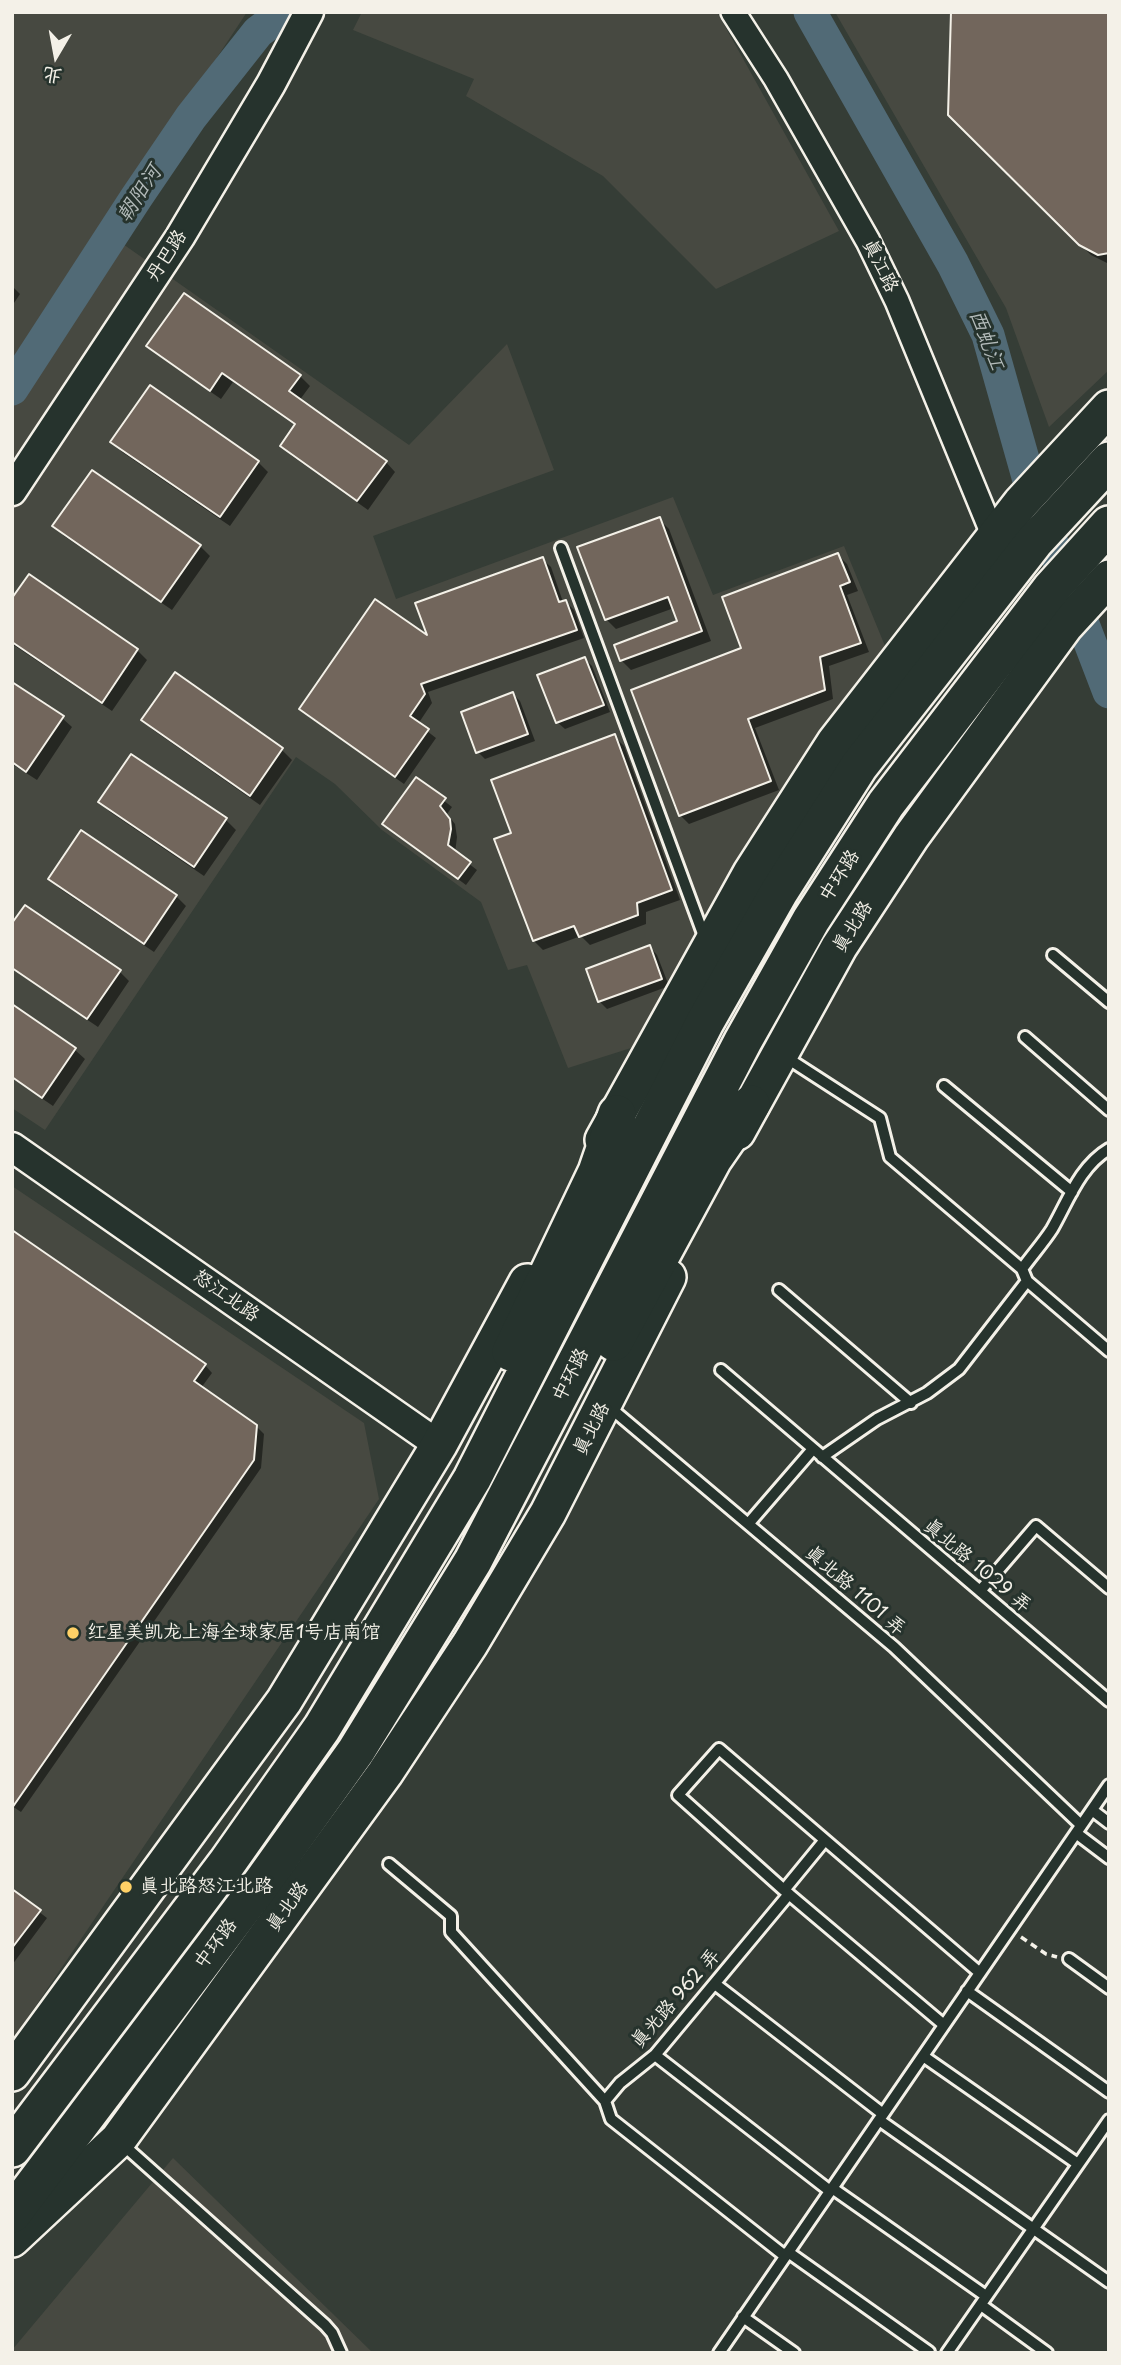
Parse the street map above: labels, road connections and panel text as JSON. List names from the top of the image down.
{
  "streets": {
    "highway": ["中环路"],
    "main road": ["真北路"],
    "street": ["丹巴路", "真江路", "怒江北路"],
    "lane": ["真北路 1029 弄", "真北路 1101 弄", "真光路 962 弄"]
  },
  "crossings": [
    ["真北路", "真北路 1101 弄"]
  ],
  "water": ["朝阳河", "西虬江"],
  "places": ["红星美凯龙上海全球家居1号店南馆", "真北路怒江北路"],
  "north": "bottom"
}
